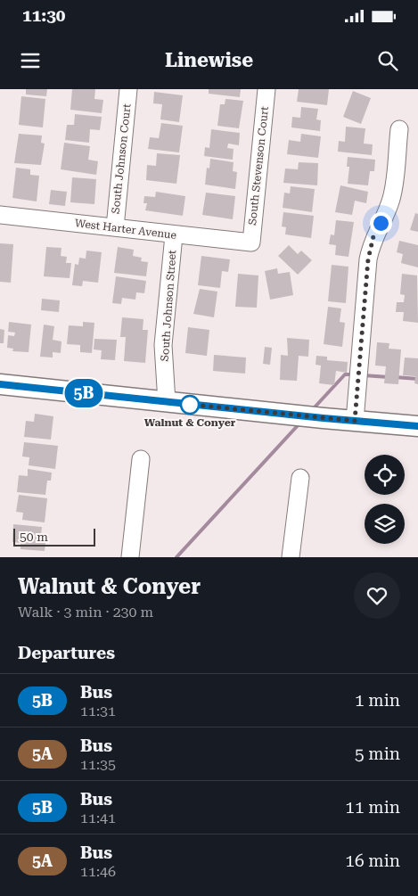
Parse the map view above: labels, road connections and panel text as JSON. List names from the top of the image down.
{
  "streets": {
    "street": [
      "South Johnson Court",
      "South Stevenson Court",
      "West Harter Avenue",
      "South Johnson Street"
    ]
  },
  "crossings": [
    ["South Johnson Court", "West Harter Avenue"],
    ["South Stevenson Court", "West Harter Avenue"],
    ["West Harter Avenue", "South Johnson Street"]
  ],
  "places": ["Walnut & Conyer"],
  "lines": ["bus line 5B"],
  "scale_bar": "50 m",
  "page": {
    "status": "11:30",
    "header": "Linewise",
    "on_map": "5B",
    "scale": "50 m",
    "heading": [
      ["Walnut & Conyer", "Walk · 3 min · 230 m"],
      "Departures"
    ],
    "list": [
      {
        "mark": "5B",
        "name": "Bus",
        "note": "11:31",
        "value": "1 min"
      },
      {
        "mark": "5A",
        "name": "Bus",
        "note": "11:35",
        "value": "5 min"
      },
      {
        "mark": "5B",
        "name": "Bus",
        "note": "11:41",
        "value": "11 min"
      },
      {
        "mark": "5A",
        "name": "Bus",
        "note": "11:46",
        "value": "16 min"
      }
    ]
  }
}
